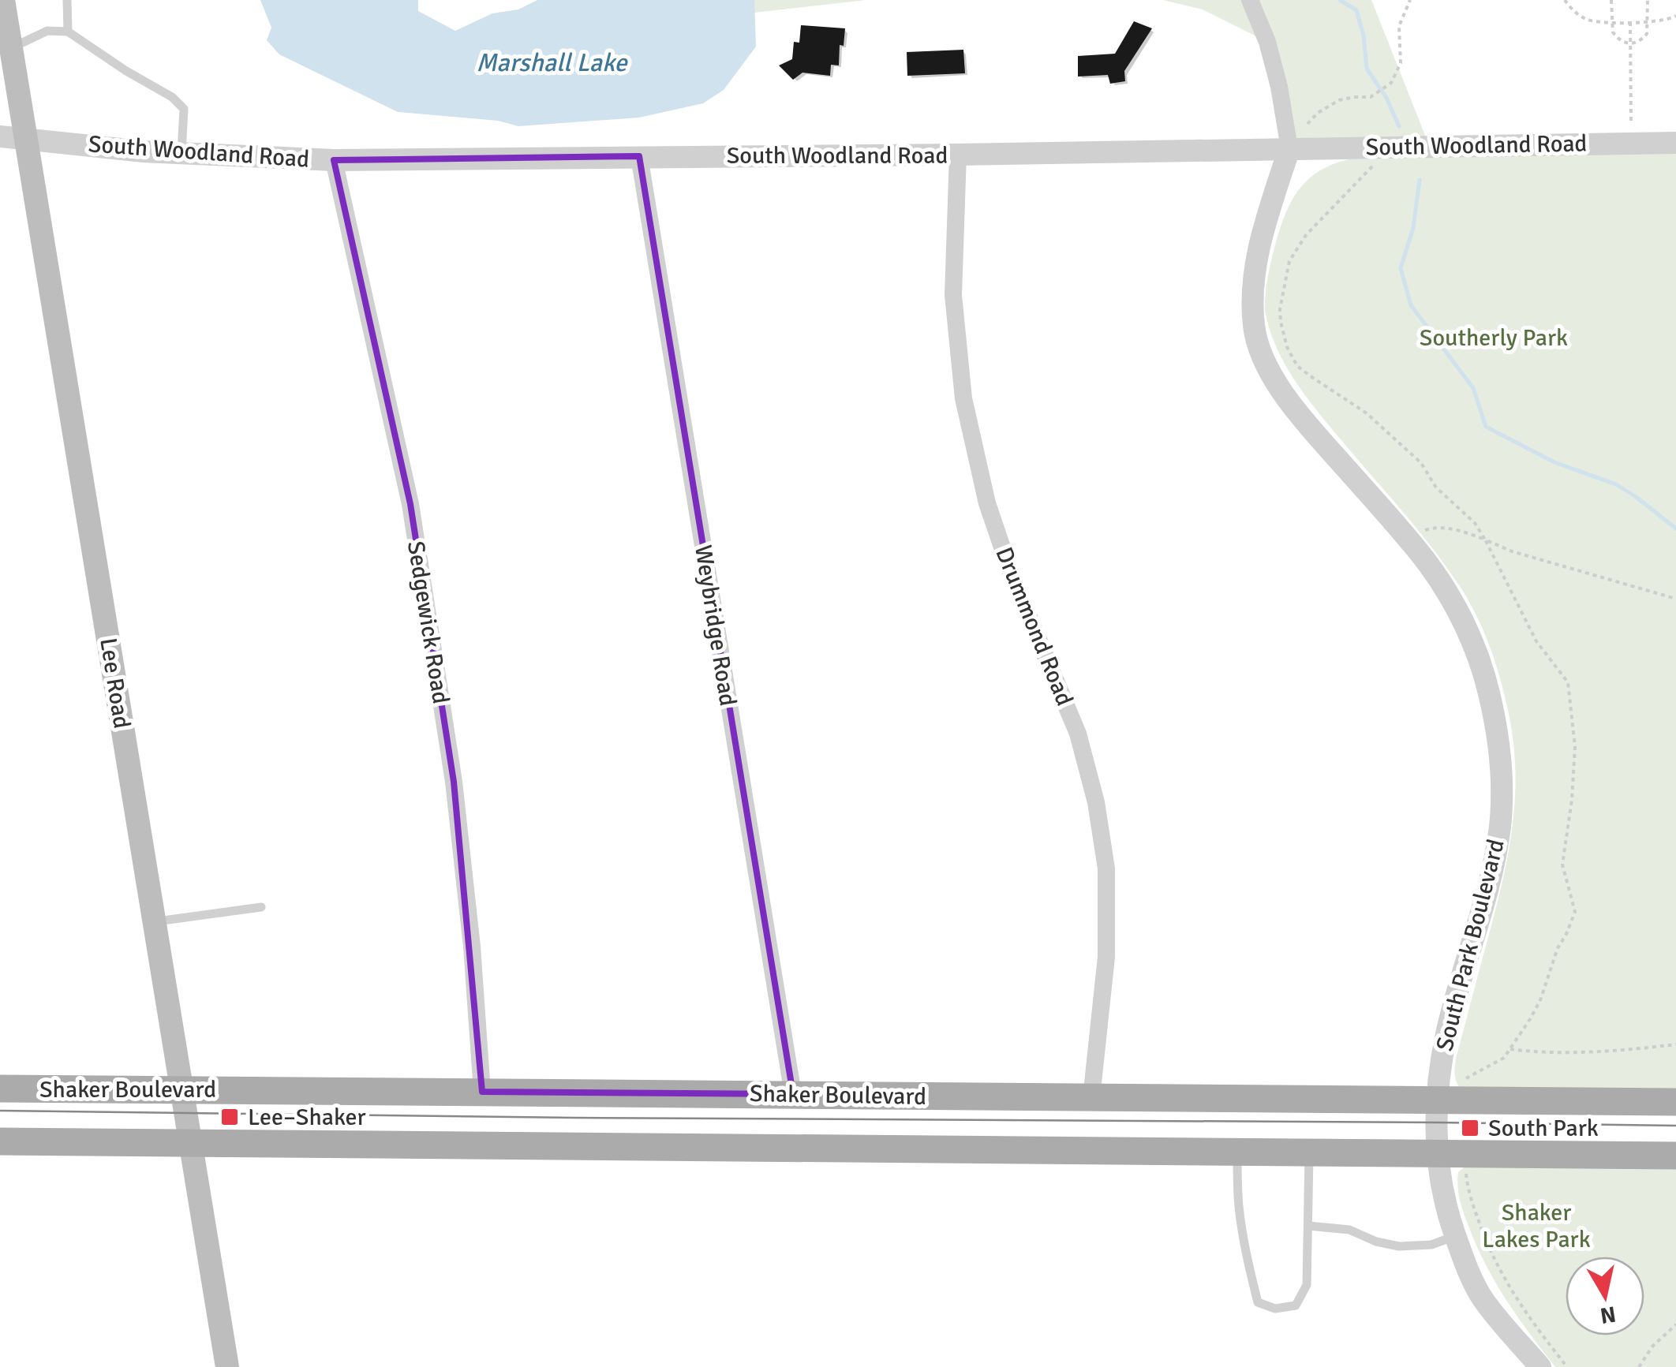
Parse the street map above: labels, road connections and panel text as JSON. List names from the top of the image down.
{
  "streets": {
    "main road": ["Lee Road", "Shaker Boulevard"],
    "street": [
      "South Woodland Road",
      "Sedgewick Road",
      "Weybridge Road",
      "Drummond Road",
      "South Park Boulevard"
    ]
  },
  "crossings": [
    ["South Woodland Road", "Sedgewick Road"],
    ["South Woodland Road", "Weybridge Road"],
    ["South Woodland Road", "Drummond Road"],
    ["South Woodland Road", "Lee Road"],
    ["South Woodland Road", "South Park Boulevard"],
    ["Sedgewick Road", "Shaker Boulevard"],
    ["Weybridge Road", "Shaker Boulevard"],
    ["Drummond Road", "Shaker Boulevard"],
    ["Lee Road", "Shaker Boulevard"],
    ["South Park Boulevard", "Shaker Boulevard"]
  ],
  "water": ["Marshall Lake"],
  "parks": ["Southerly Park", "Shaker Lakes Park"],
  "places": {
    "transit": ["Lee–Shaker", "South Park"]
  },
  "north": "bottom"
}
